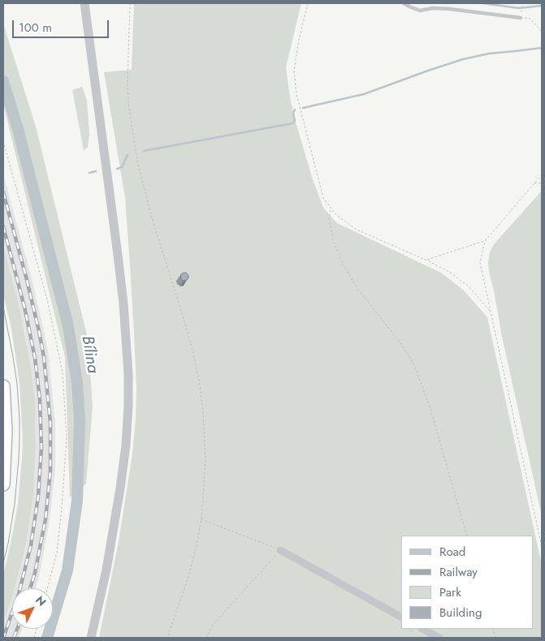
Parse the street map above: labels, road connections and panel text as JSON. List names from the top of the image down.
{
  "water": ["Bílina"],
  "legend": [
    "Road",
    "Railway",
    "Park",
    "Building"
  ],
  "scale_bar": "100 m",
  "north": "top right"
}
